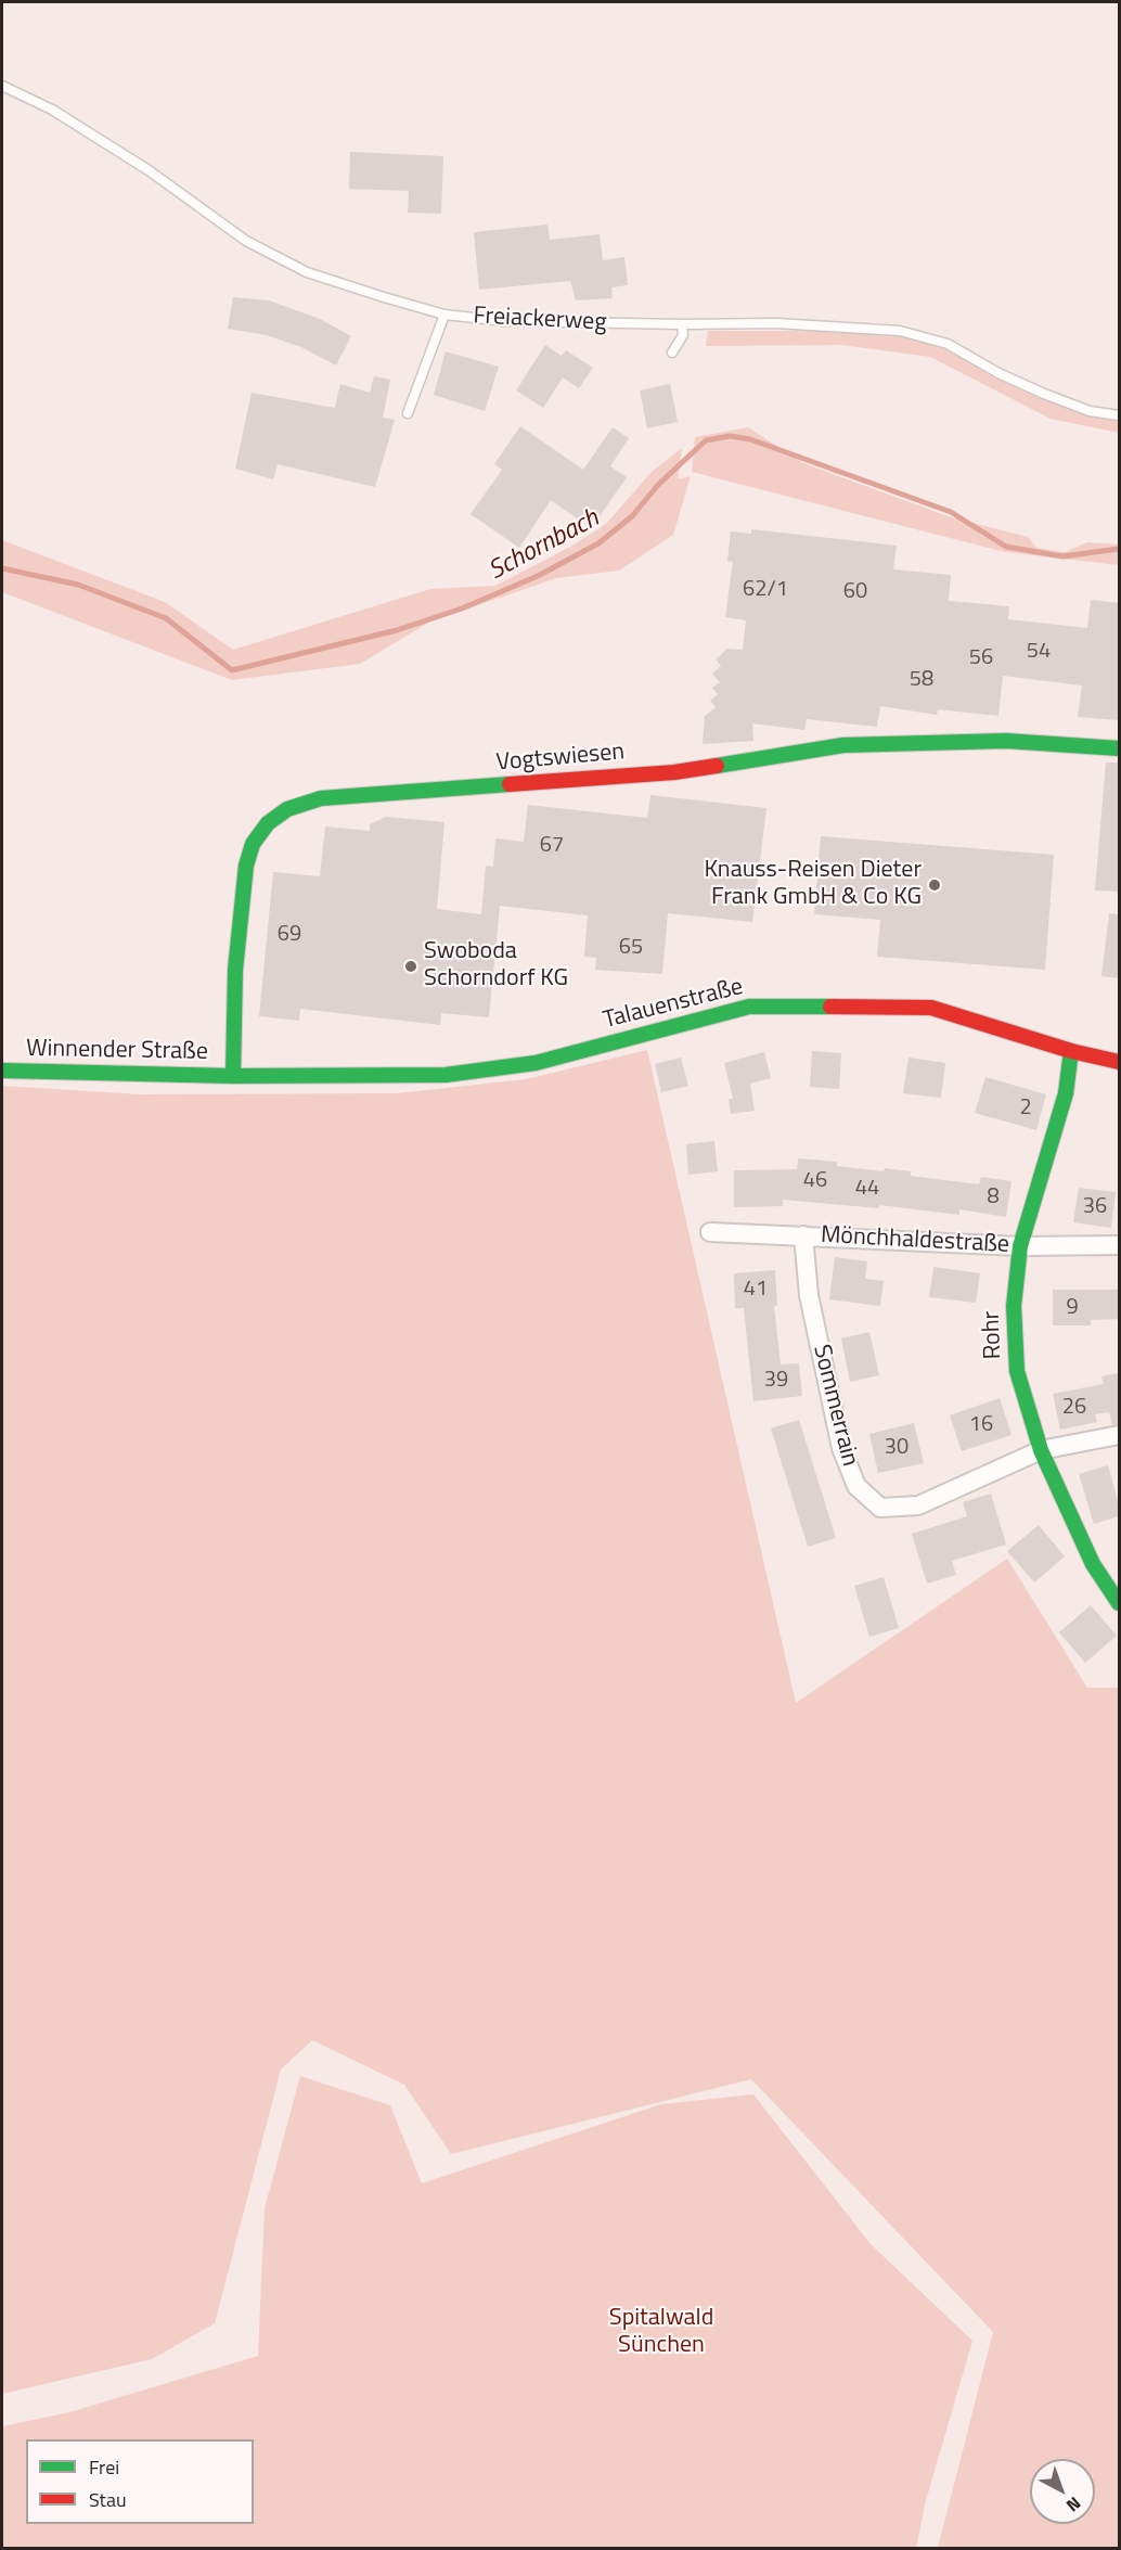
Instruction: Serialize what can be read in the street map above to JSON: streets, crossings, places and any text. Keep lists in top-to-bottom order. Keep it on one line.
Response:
{"streets":{"street":["Vogtswiesen","Talauenstraße","Winnender Straße","Mönchhaldestraße","Rohr","Sommerrain"],"lane":["Freiackerweg"]},"crossings":[["Vogtswiesen","Talauenstraße"],["Vogtswiesen","Winnender Straße"],["Talauenstraße","Winnender Straße"],["Talauenstraße","Rohr"],["Mönchhaldestraße","Rohr"],["Mönchhaldestraße","Sommerrain"],["Rohr","Sommerrain"]],"water":["Schornbach"],"parks":["Spitalwald Sünchen"],"places":["Knauss-Reisen Dieter Frank GmbH & Co KG","Swoboda Schorndorf KG"],"house_numbers":["62/1","60","54","56","58","67","69","65","2","46","44","8","36","41","9","39","26","16","30"],"legend":["Frei","Stau"],"north":"bottom right"}
